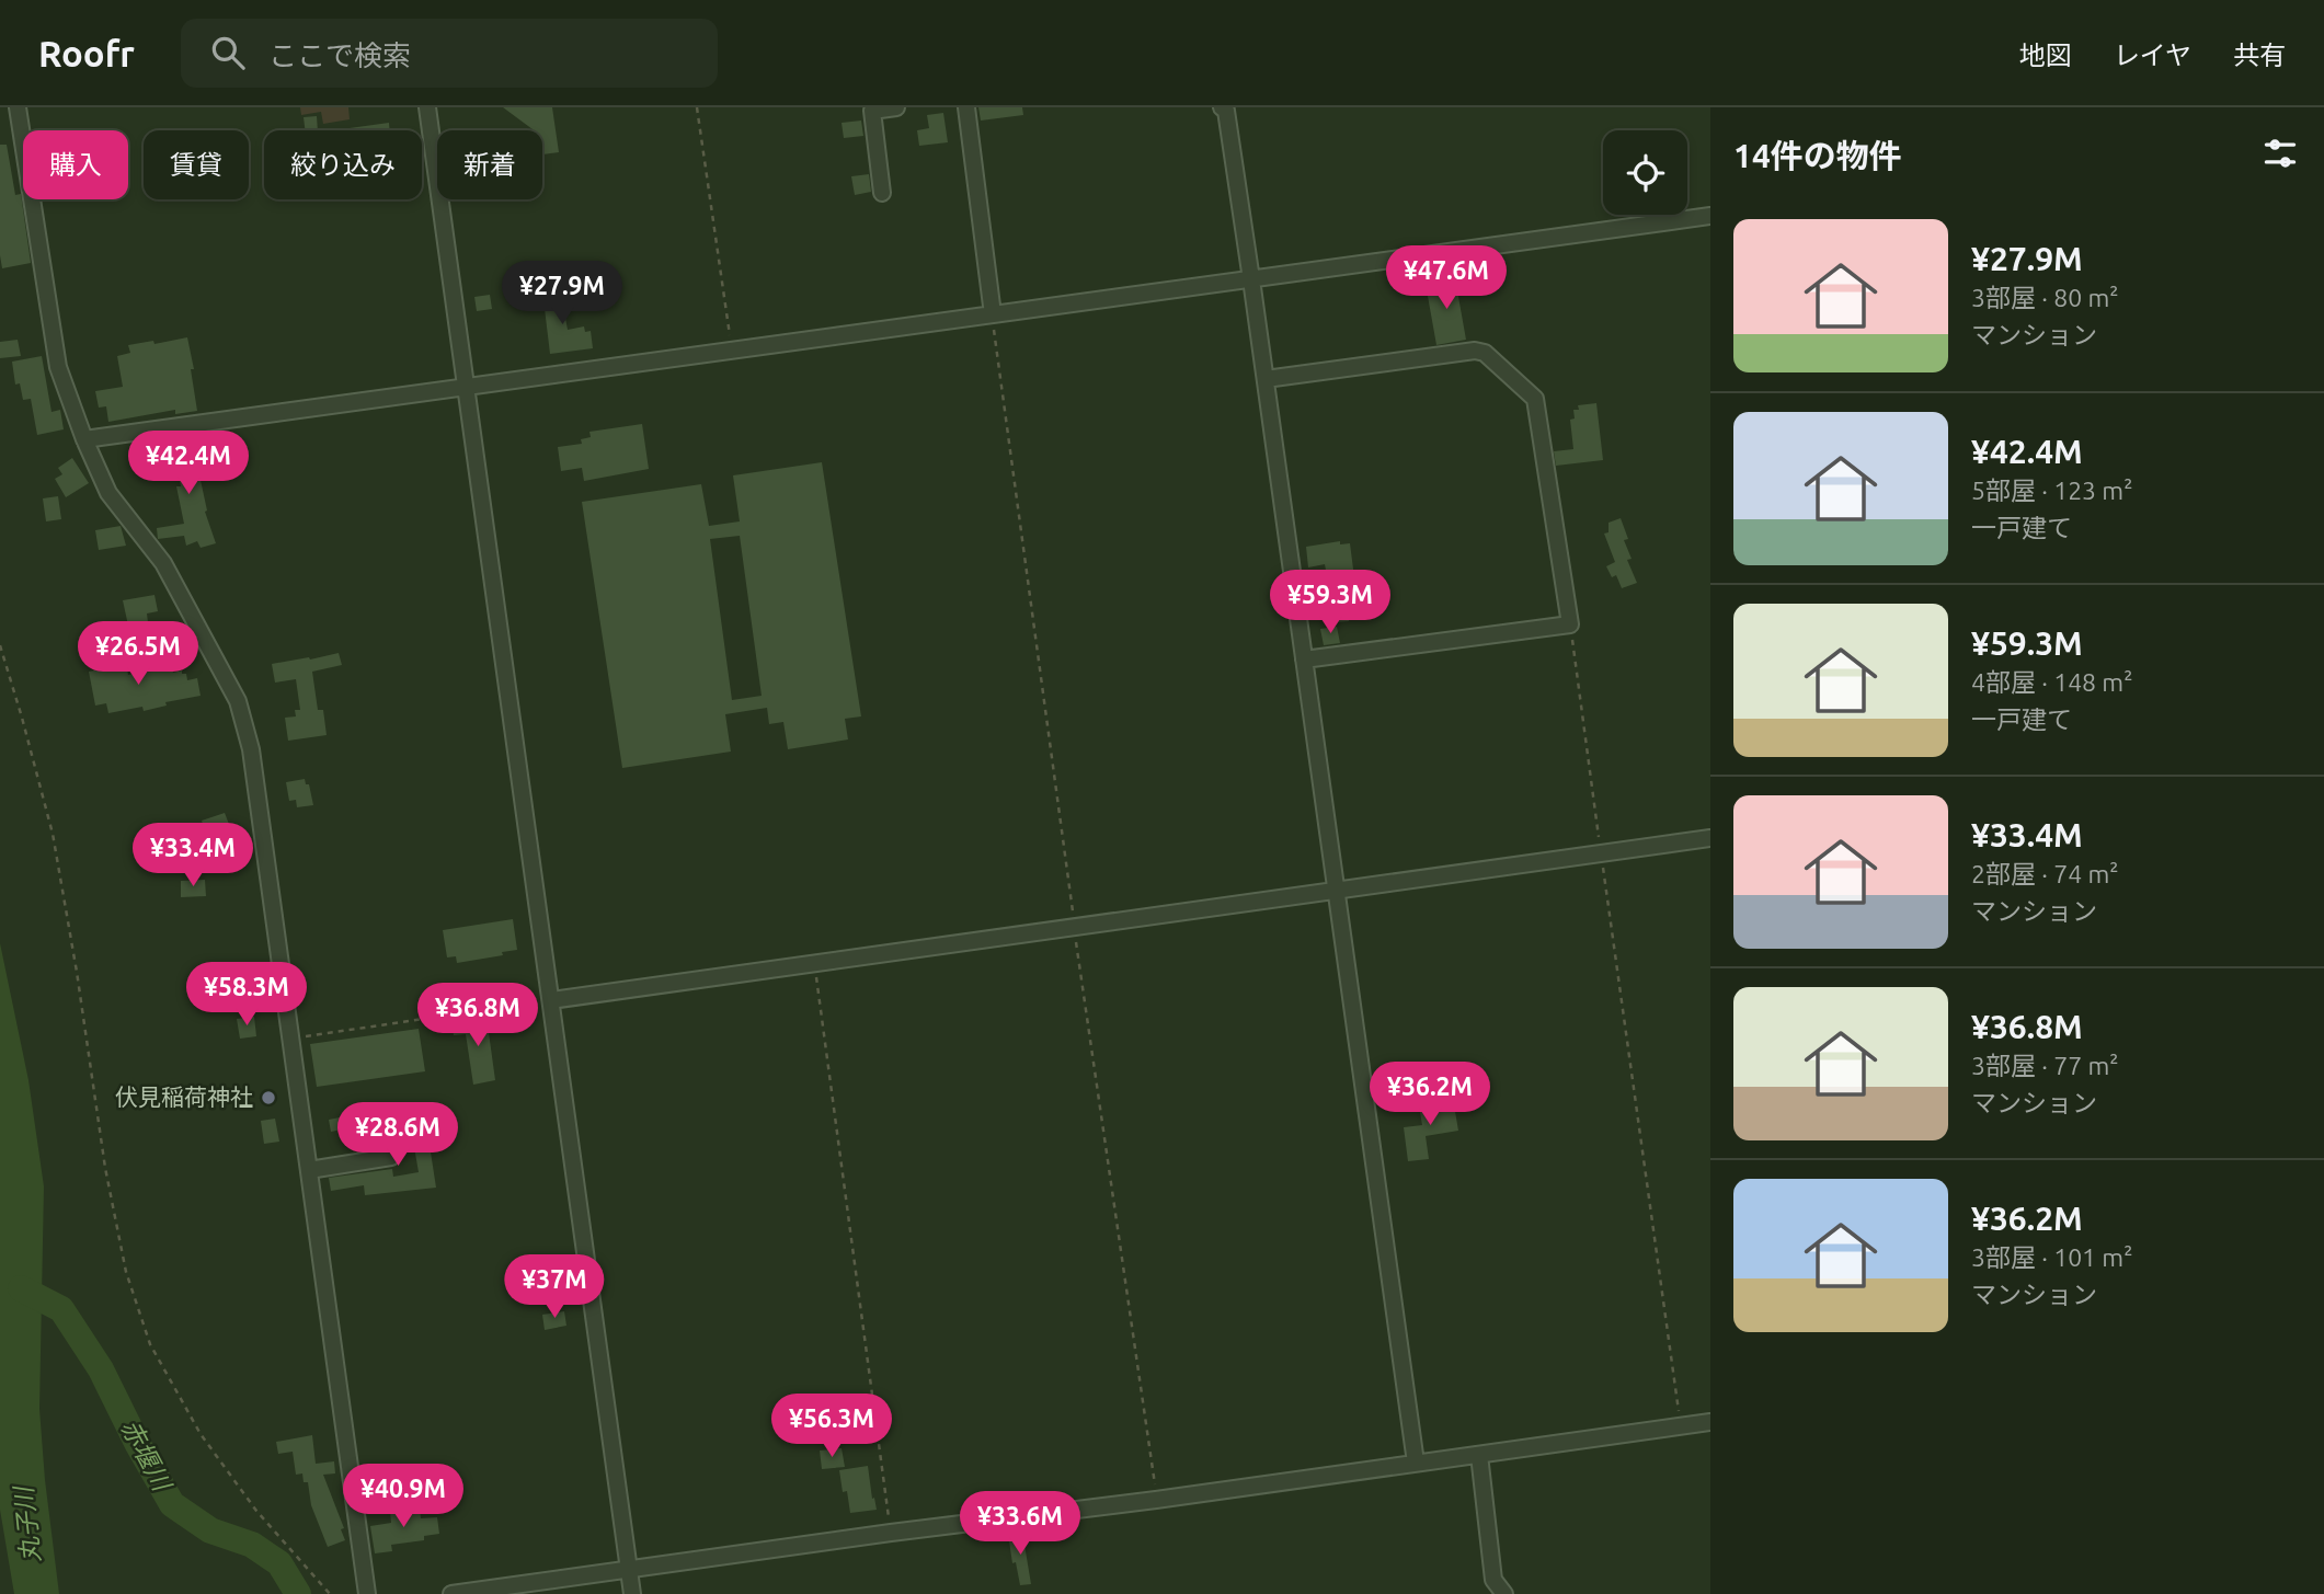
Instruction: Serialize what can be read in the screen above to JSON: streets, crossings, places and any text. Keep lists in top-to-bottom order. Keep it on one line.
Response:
{"water":["赤堰川","丸子川"],"places":["伏見稲荷神社"],"page":{"header":"Roofr","search":"ここで検索","nav":["地図","レイヤ","共有"],"heading":"14件の物件","chip":["購入","賃貸","絞り込み","新着"],"list":[{"name":"¥27.9M","note":"3部屋 · 80 m² · マンション"},{"name":"¥42.4M","note":"5部屋 · 123 m² · 一戸建て"},{"name":"¥59.3M","note":"4部屋 · 148 m² · 一戸建て"},{"name":"¥33.4M","note":"2部屋 · 74 m² · マンション"},{"name":"¥36.8M","note":"3部屋 · 77 m² · マンション"},{"name":"¥36.2M","note":"3部屋 · 101 m² · マンション"}],"price":["¥47.6M","¥27.9M","¥42.4M","¥59.3M","¥26.5M","¥33.4M","¥58.3M","¥36.8M","¥36.2M","¥28.6M","¥37M","¥56.3M","¥40.9M","¥33.6M"]}}
